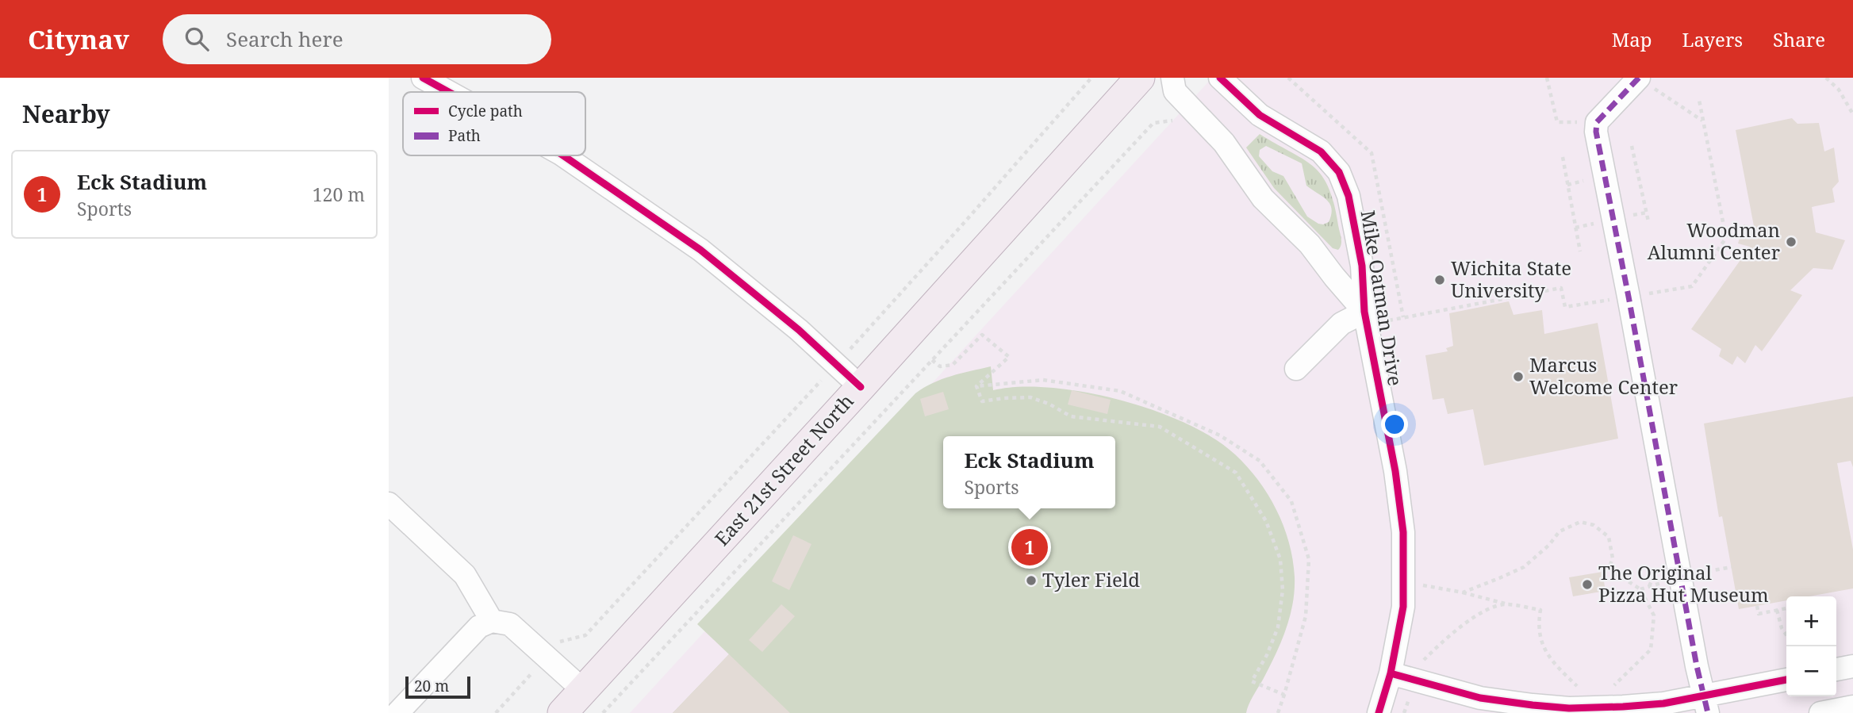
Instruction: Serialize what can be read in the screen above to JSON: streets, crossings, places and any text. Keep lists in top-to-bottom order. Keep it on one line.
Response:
{"streets":{"main road":["East 21st Street North"],"street":["Mike Oatman Drive"]},"places":["Woodman Alumni Center","Wichita State University","Marcus Welcome Center","Tyler Field","The Original Pizza Hut Museum"],"legend":["Cycle path","Path"],"scale_bar":"20 m","page":{"header":"Citynav","search":"Search here","nav":["Map","Layers","Share"],"heading":"Nearby","list":[{"mark":"1","name":"Eck Stadium","note":"Sports","value":"120 m"}],"popup":["Eck Stadium","Sports"],"pins":"1","map_buttons":["+","−"],"scale":"20 m"}}
